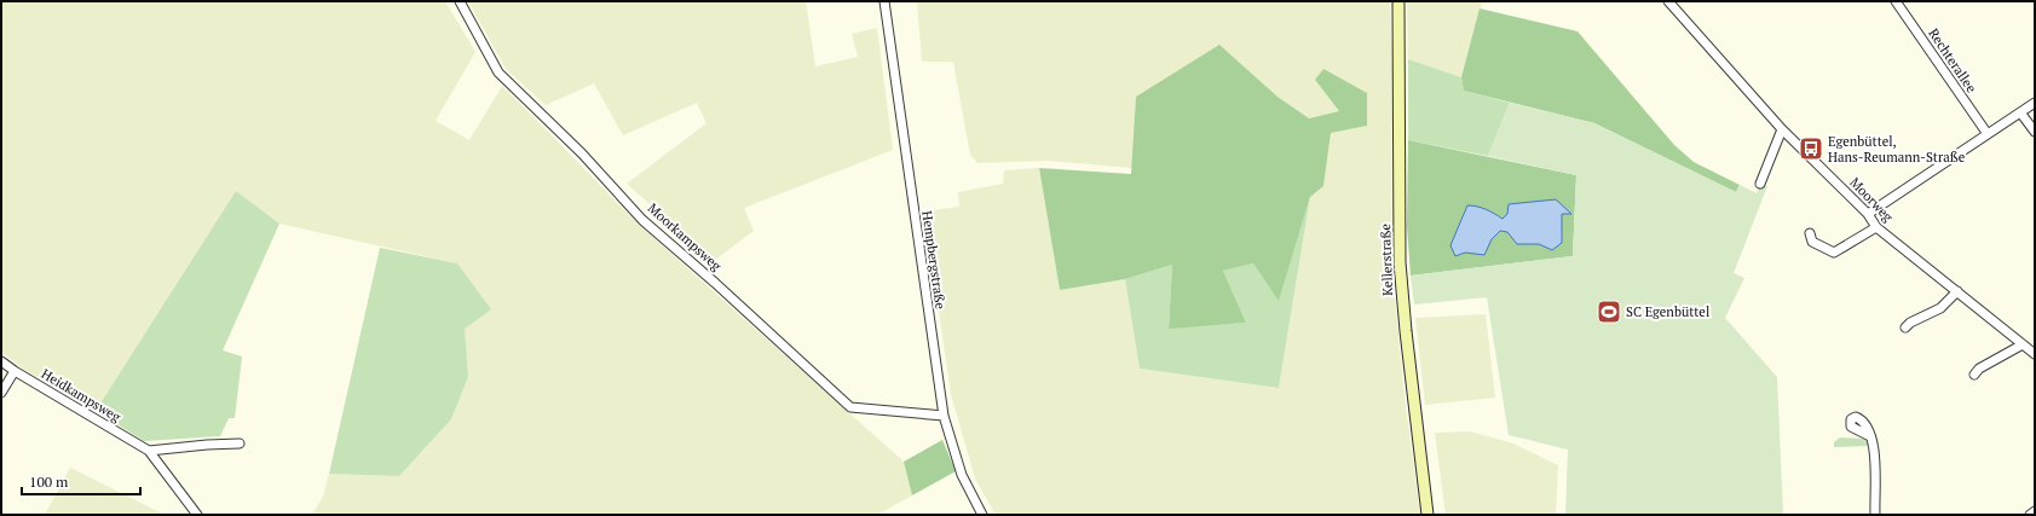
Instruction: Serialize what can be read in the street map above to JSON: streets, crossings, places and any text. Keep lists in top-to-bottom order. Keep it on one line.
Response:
{"streets":{"main road":["Kellerstraße"],"street":["Rechterallee","Moorweg","Moorkampsweg","Hempbergstraße","Heidkampsweg"]},"crossings":[["Moorkampsweg","Hempbergstraße"]],"places":{"bus stop":["Egenbüttel, Hans-Reumann-Straße"],"sports":["SC Egenbüttel"]},"scale_bar":"100 m"}
